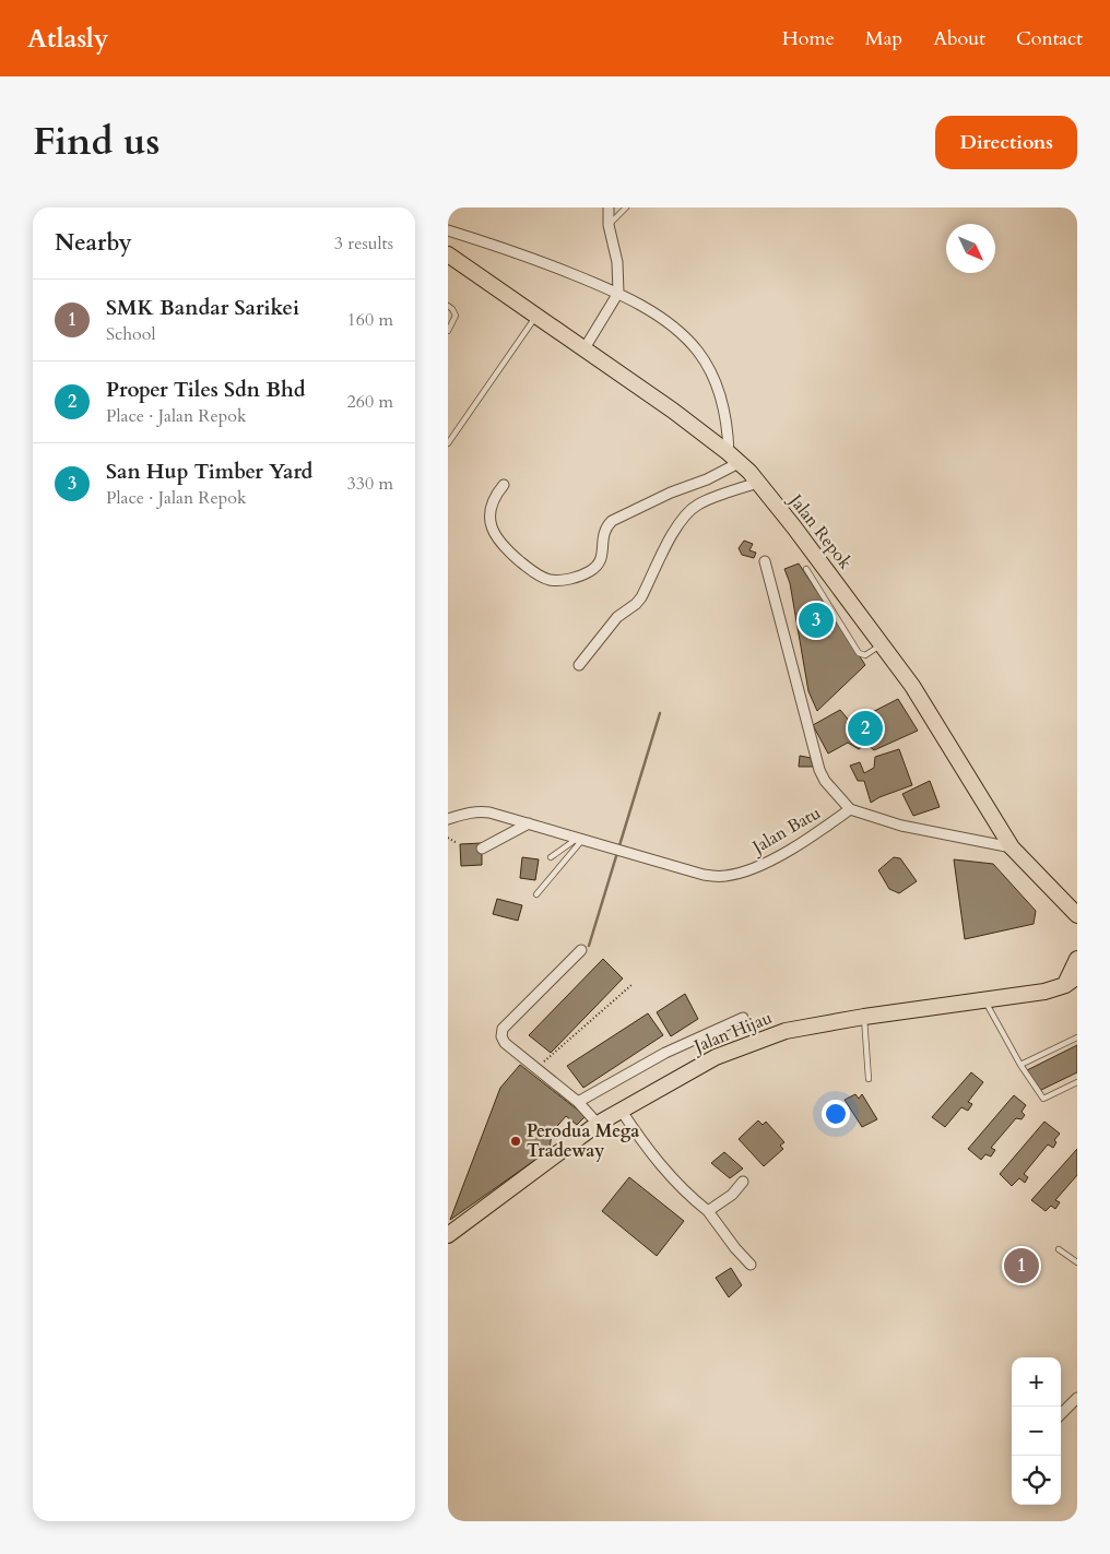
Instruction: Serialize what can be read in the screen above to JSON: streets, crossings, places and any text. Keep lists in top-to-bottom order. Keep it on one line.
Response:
{"streets":{"main road":["Jalan Repok","Jalan Hijau"],"street":["Jalan Batu"]},"places":["Perodua Mega Tradeway"],"north":"bottom right","page":{"header":"Atlasly","nav":["Home","Map","About","Contact"],"title":"Find us","buttons":"Directions","heading":["Nearby","3 results"],"list":[{"mark":"1","name":"SMK Bandar Sarikei","note":"School","value":"160 m"},{"mark":"2","name":"Proper Tiles Sdn Bhd","note":"Place · Jalan Repok","value":"260 m"},{"mark":"3","name":"San Hup Timber Yard","note":"Place · Jalan Repok","value":"330 m"}],"pins":["3","2","1"],"map_buttons":["+","−"]}}
